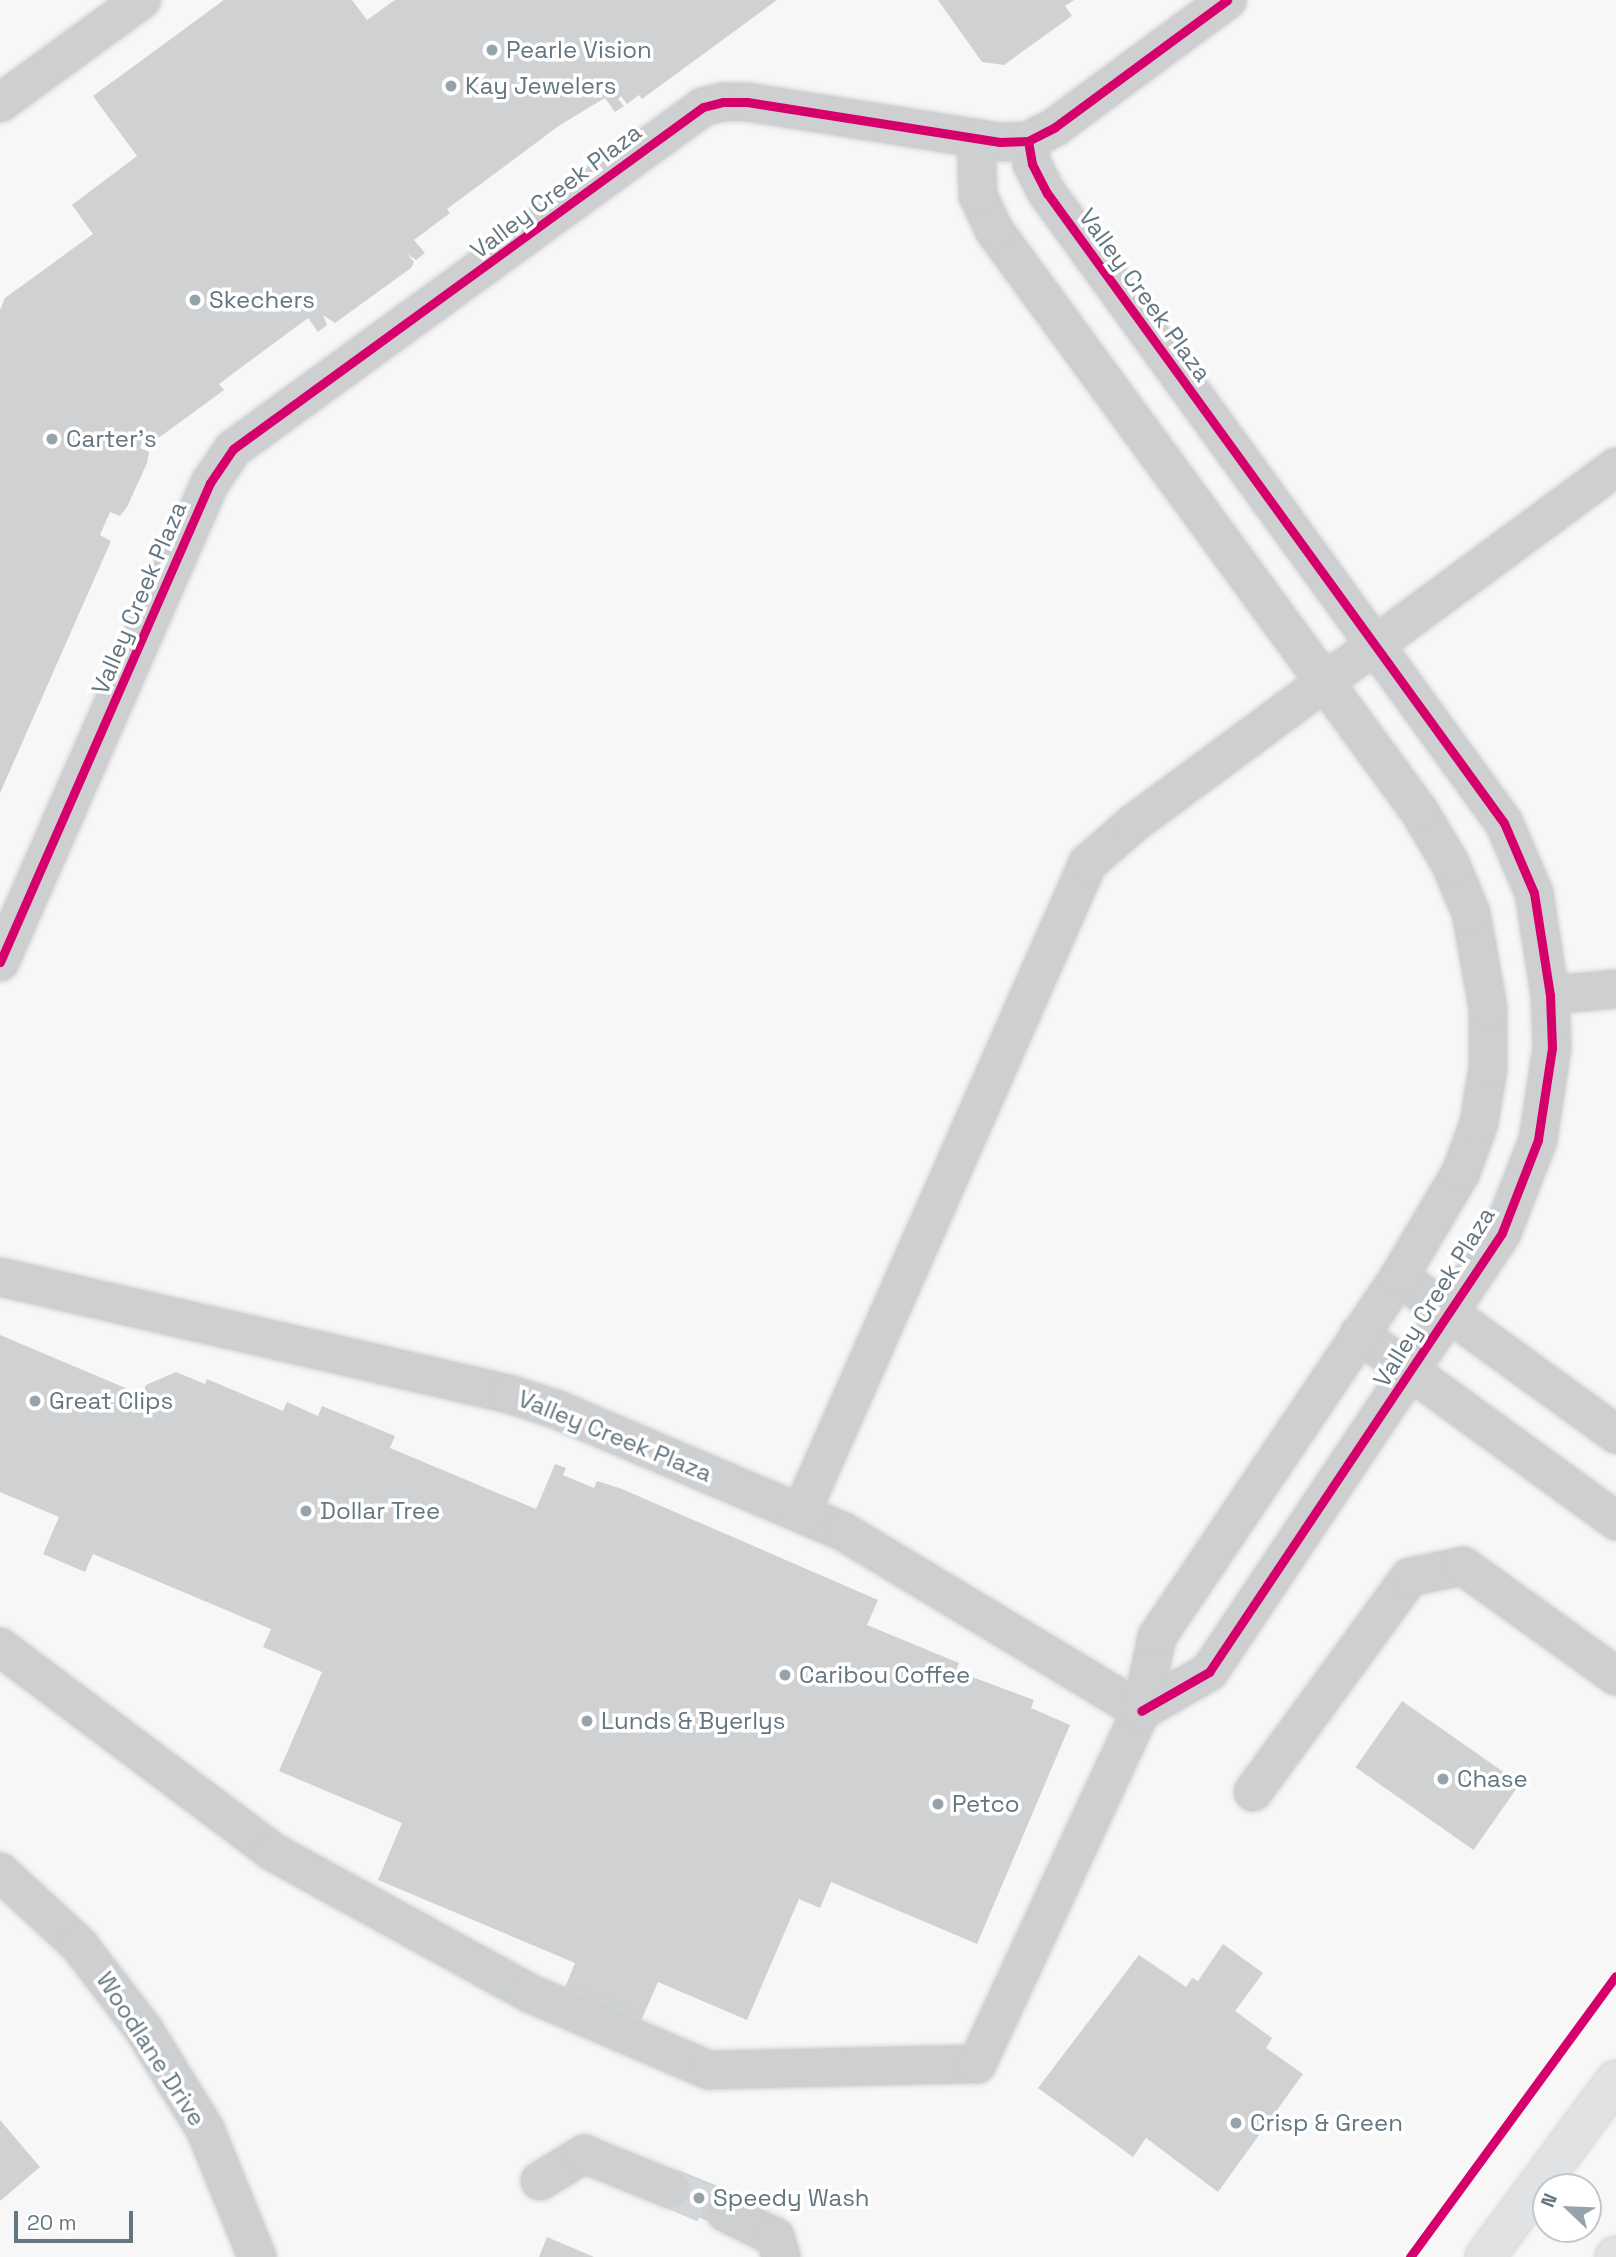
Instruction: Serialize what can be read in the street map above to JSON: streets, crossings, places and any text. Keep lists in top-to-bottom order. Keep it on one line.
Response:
{"streets":{"street":["Valley Creek Plaza","Woodlane Drive"]},"places":["Pearle Vision","Kay Jewelers","Skechers","Carter's","Great Clips","Dollar Tree","Caribou Coffee","Lunds & Byerlys","Chase","Petco","Crisp & Green","Speedy Wash"],"scale_bar":"20 m","north":"top left"}
